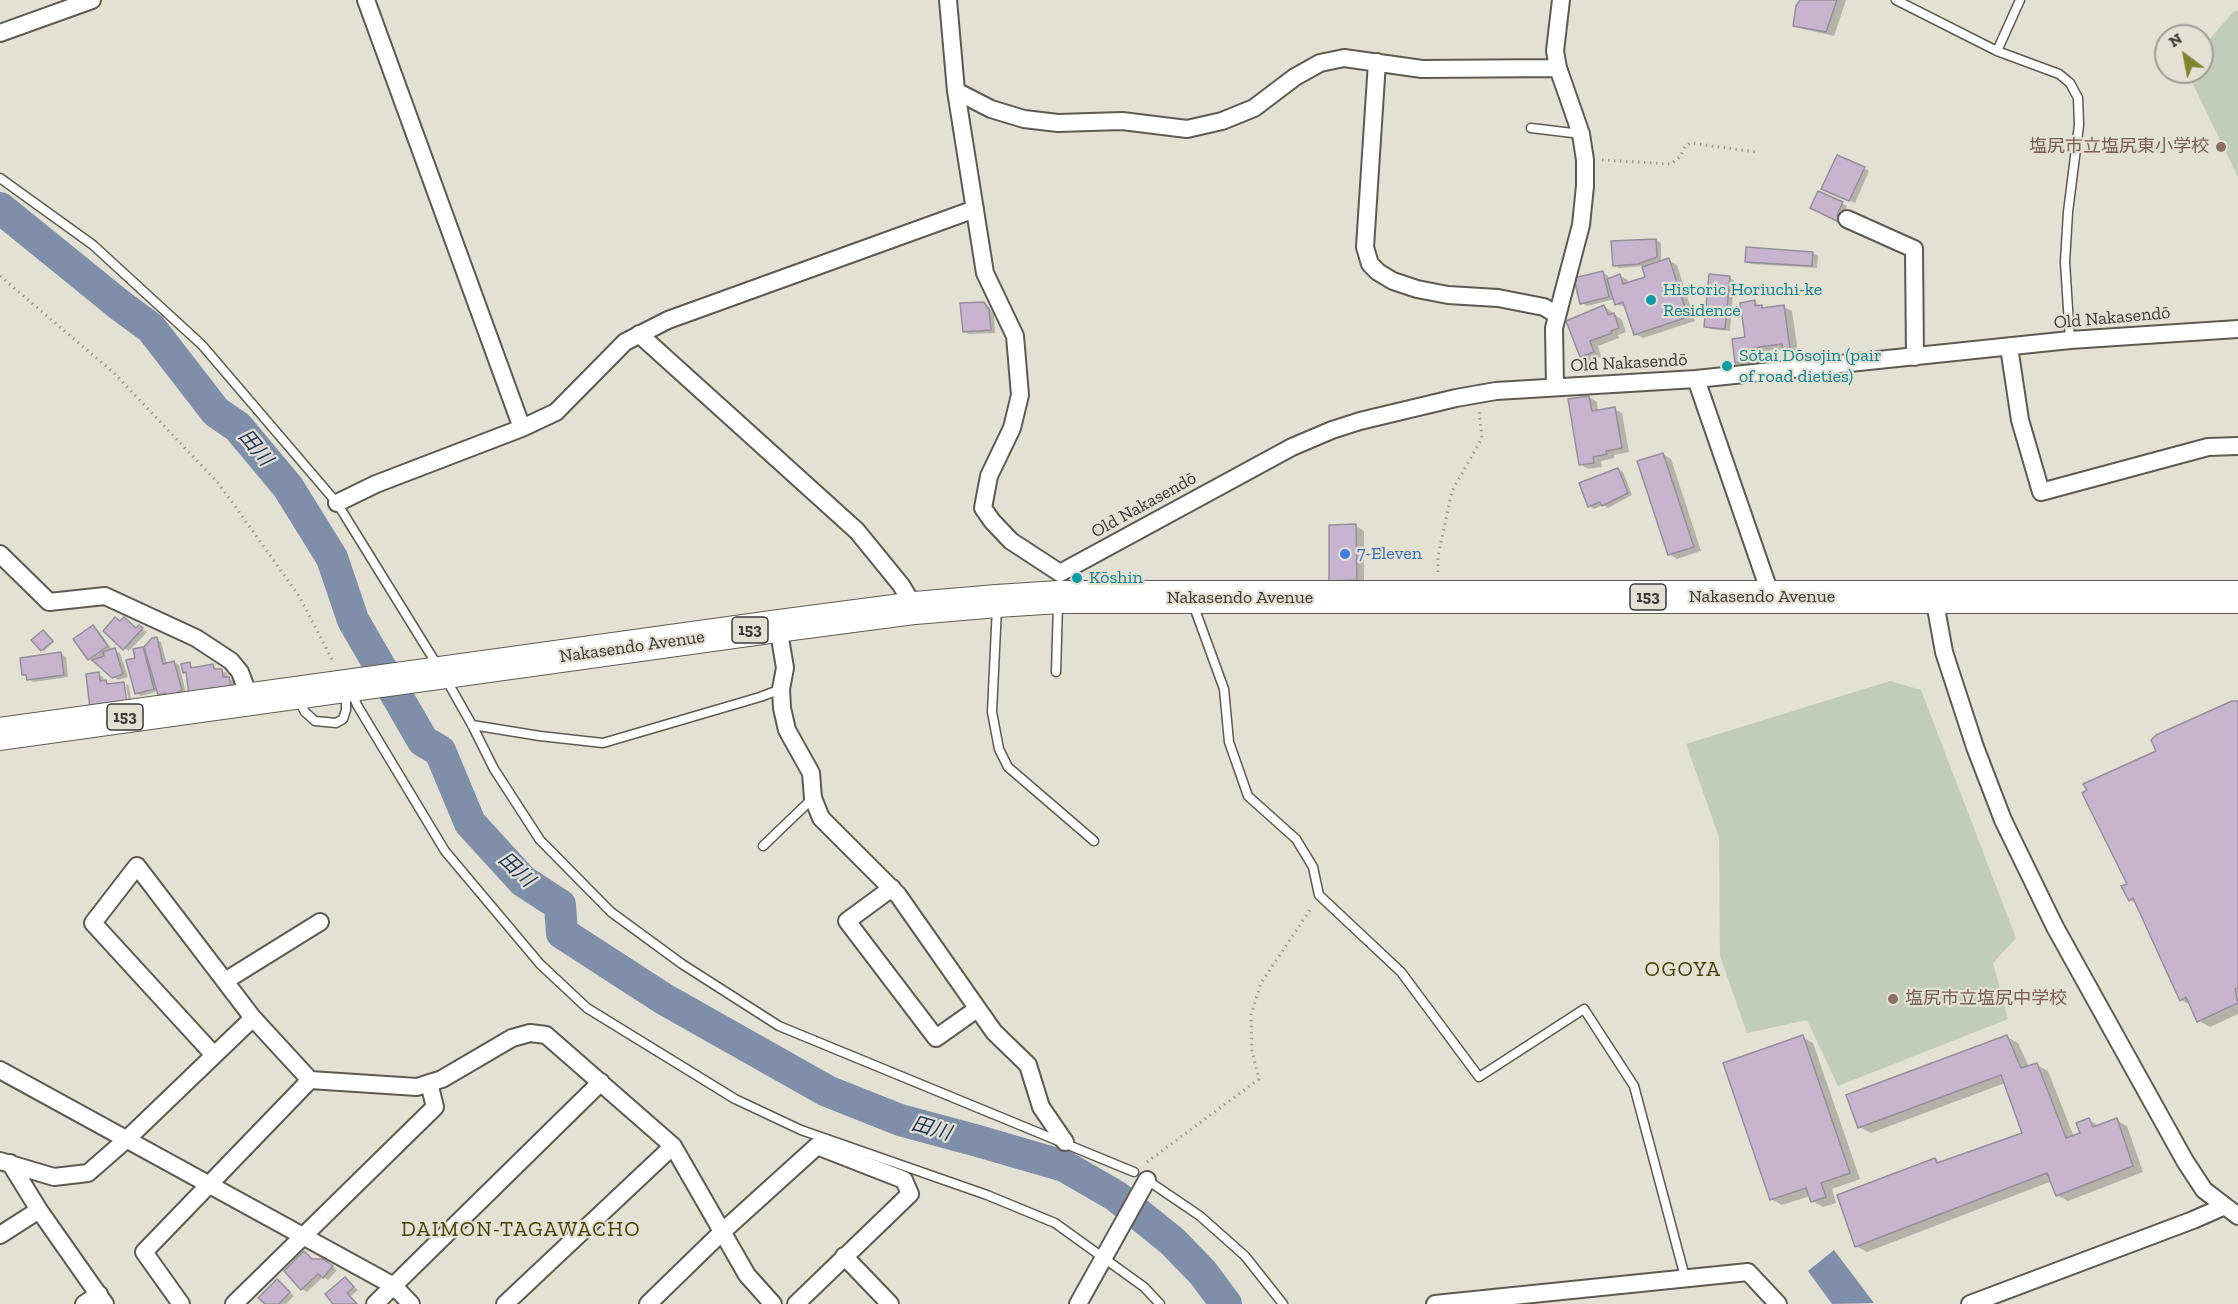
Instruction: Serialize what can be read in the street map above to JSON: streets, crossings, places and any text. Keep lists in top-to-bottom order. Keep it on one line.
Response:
{"streets":{"highway":["153","Nakasendo Avenue"],"street":["Old Nakasendō"]},"crossings":[["Old Nakasendō","Nakasendo Avenue"]],"districts":["OGOYA","DAIMON-TAGAWACHO"],"water":["田川"],"places":["塩尻市立塩尻東小学校","Historic Horiuchi-ke Residence","Sōtai Dōsojin (pair of road dieties)","7-Eleven","Kōshin","塩尻市立塩尻中学校"],"north":"top left"}
